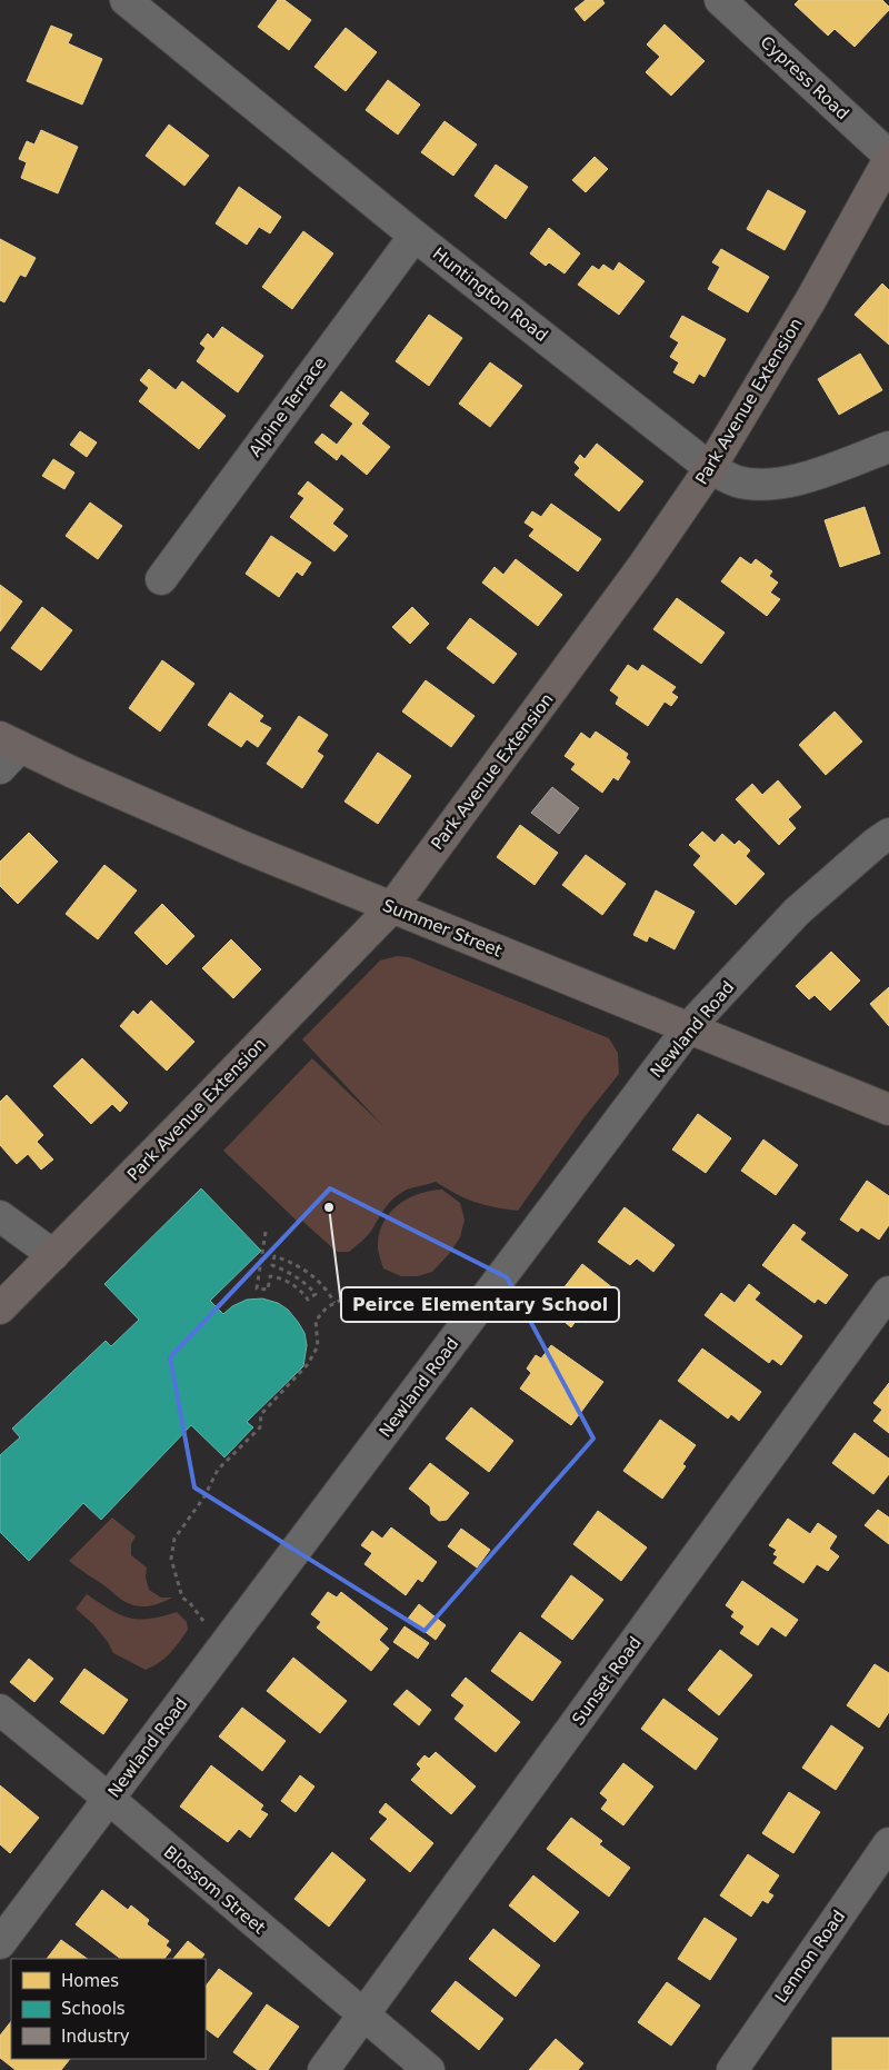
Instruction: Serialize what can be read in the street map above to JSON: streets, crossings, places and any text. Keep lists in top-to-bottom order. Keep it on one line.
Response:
{"streets":{"main road":["Park Avenue Extension","Summer Street"],"street":["Cypress Road","Huntington Road","Alpine Terrace","Newland Road","Sunset Road","Blossom Street","Lennon Road"]},"crossings":[["Cypress Road","Park Avenue Extension"],["Huntington Road","Park Avenue Extension"],["Huntington Road","Alpine Terrace"],["Park Avenue Extension","Summer Street"],["Summer Street","Newland Road"],["Newland Road","Blossom Street"],["Sunset Road","Blossom Street"]],"places":["Peirce Elementary School"],"legend":["Homes","Schools","Industry"]}
